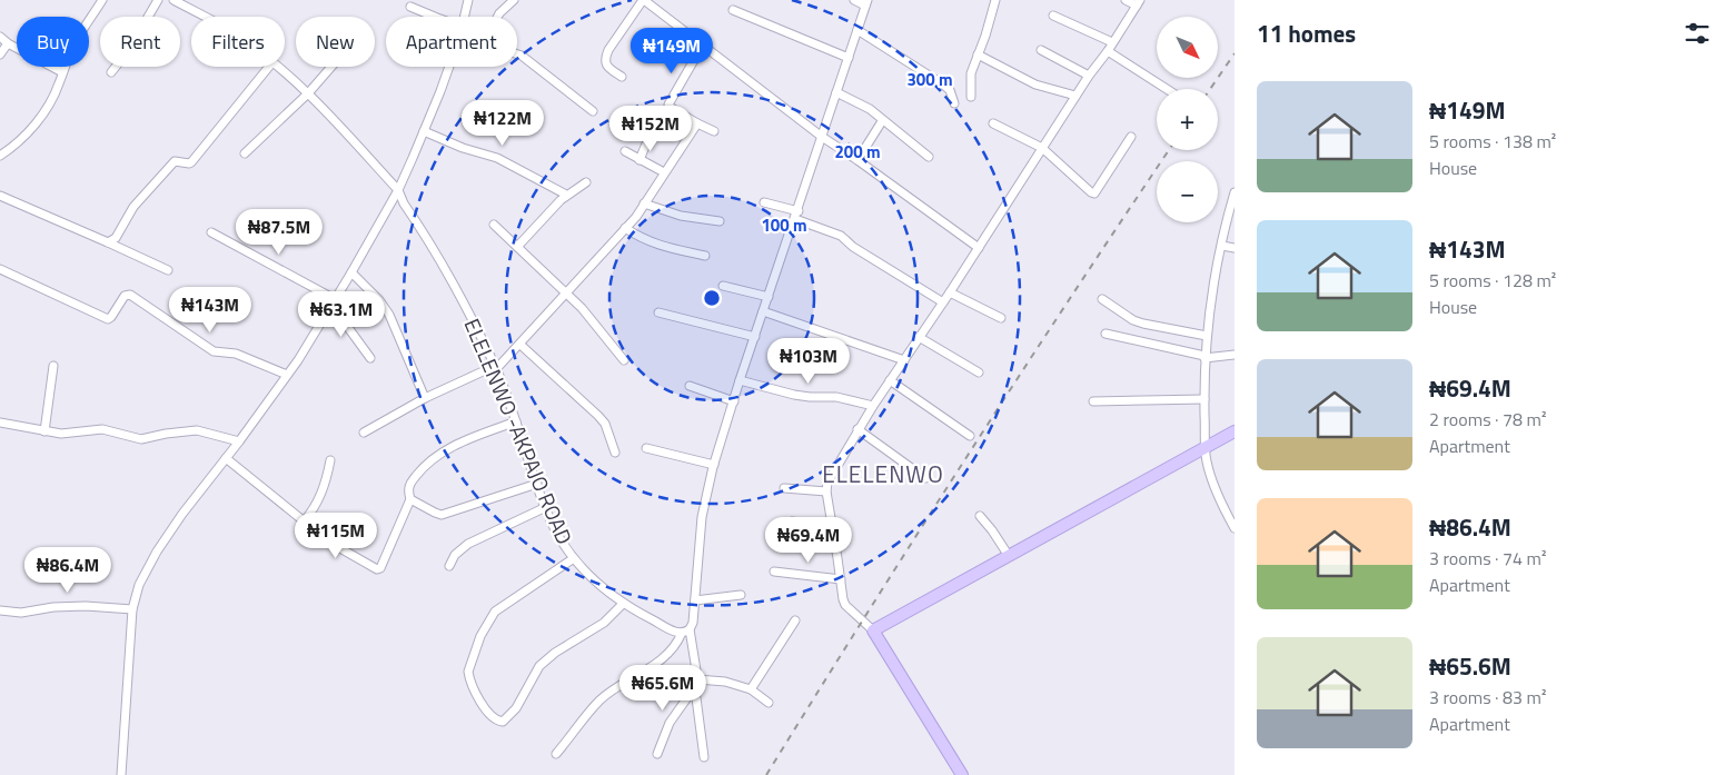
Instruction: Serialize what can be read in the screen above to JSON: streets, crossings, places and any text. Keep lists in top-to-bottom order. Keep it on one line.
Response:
{"streets":{"street":["ELELENWO -AKPAJO ROAD"]},"districts":["ELELENWO"],"north":"bottom right","page":{"heading":"11 homes","map_buttons":["+","−"],"chip":["Buy","Rent","Filters","New","Apartment"],"price":["₦149M","₦122M","₦152M","₦87.5M","₦143M","₦63.1M","₦103M","₦115M","₦69.4M","₦86.4M","₦65.6M"],"list":[{"name":"₦149M","note":"5 rooms · 138 m² · House"},{"name":"₦143M","note":"5 rooms · 128 m² · House"},{"name":"₦69.4M","note":"2 rooms · 78 m² · Apartment"},{"name":"₦86.4M","note":"3 rooms · 74 m² · Apartment"},{"name":"₦65.6M","note":"3 rooms · 83 m² · Apartment"}]},"rings":["300 m","200 m","100 m"]}
